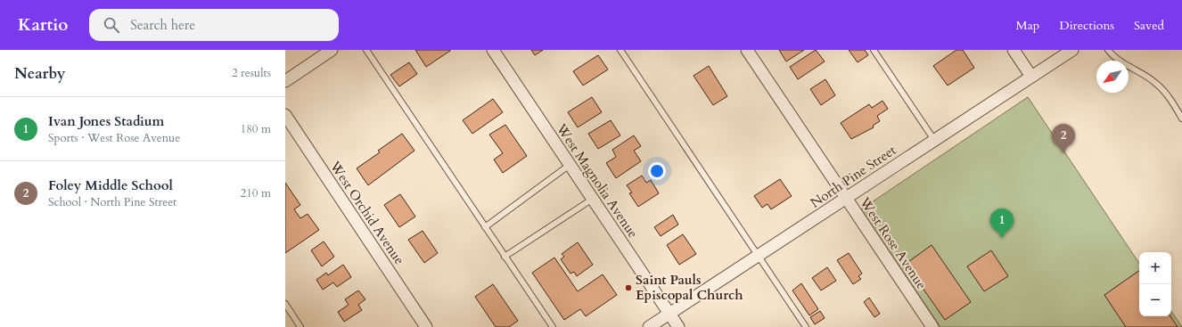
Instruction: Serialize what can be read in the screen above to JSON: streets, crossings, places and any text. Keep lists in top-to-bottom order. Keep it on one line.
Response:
{"streets":{"street":["North Pine Street","West Magnolia Avenue","West Orchid Avenue","West Rose Avenue"]},"crossings":[["North Pine Street","West Magnolia Avenue"],["North Pine Street","West Rose Avenue"]],"places":["Saint Pauls Episcopal Church"],"north":"bottom left","page":{"header":"Kartio","search":"Search here","nav":["Map","Directions","Saved"],"heading":["Nearby","2 results"],"list":[{"mark":"1","name":"Ivan Jones Stadium","note":"Sports · West Rose Avenue","value":"180 m"},{"mark":"2","name":"Foley Middle School","note":"School · North Pine Street","value":"210 m"}],"pins":["2","1"],"map_buttons":["+","−"]}}
